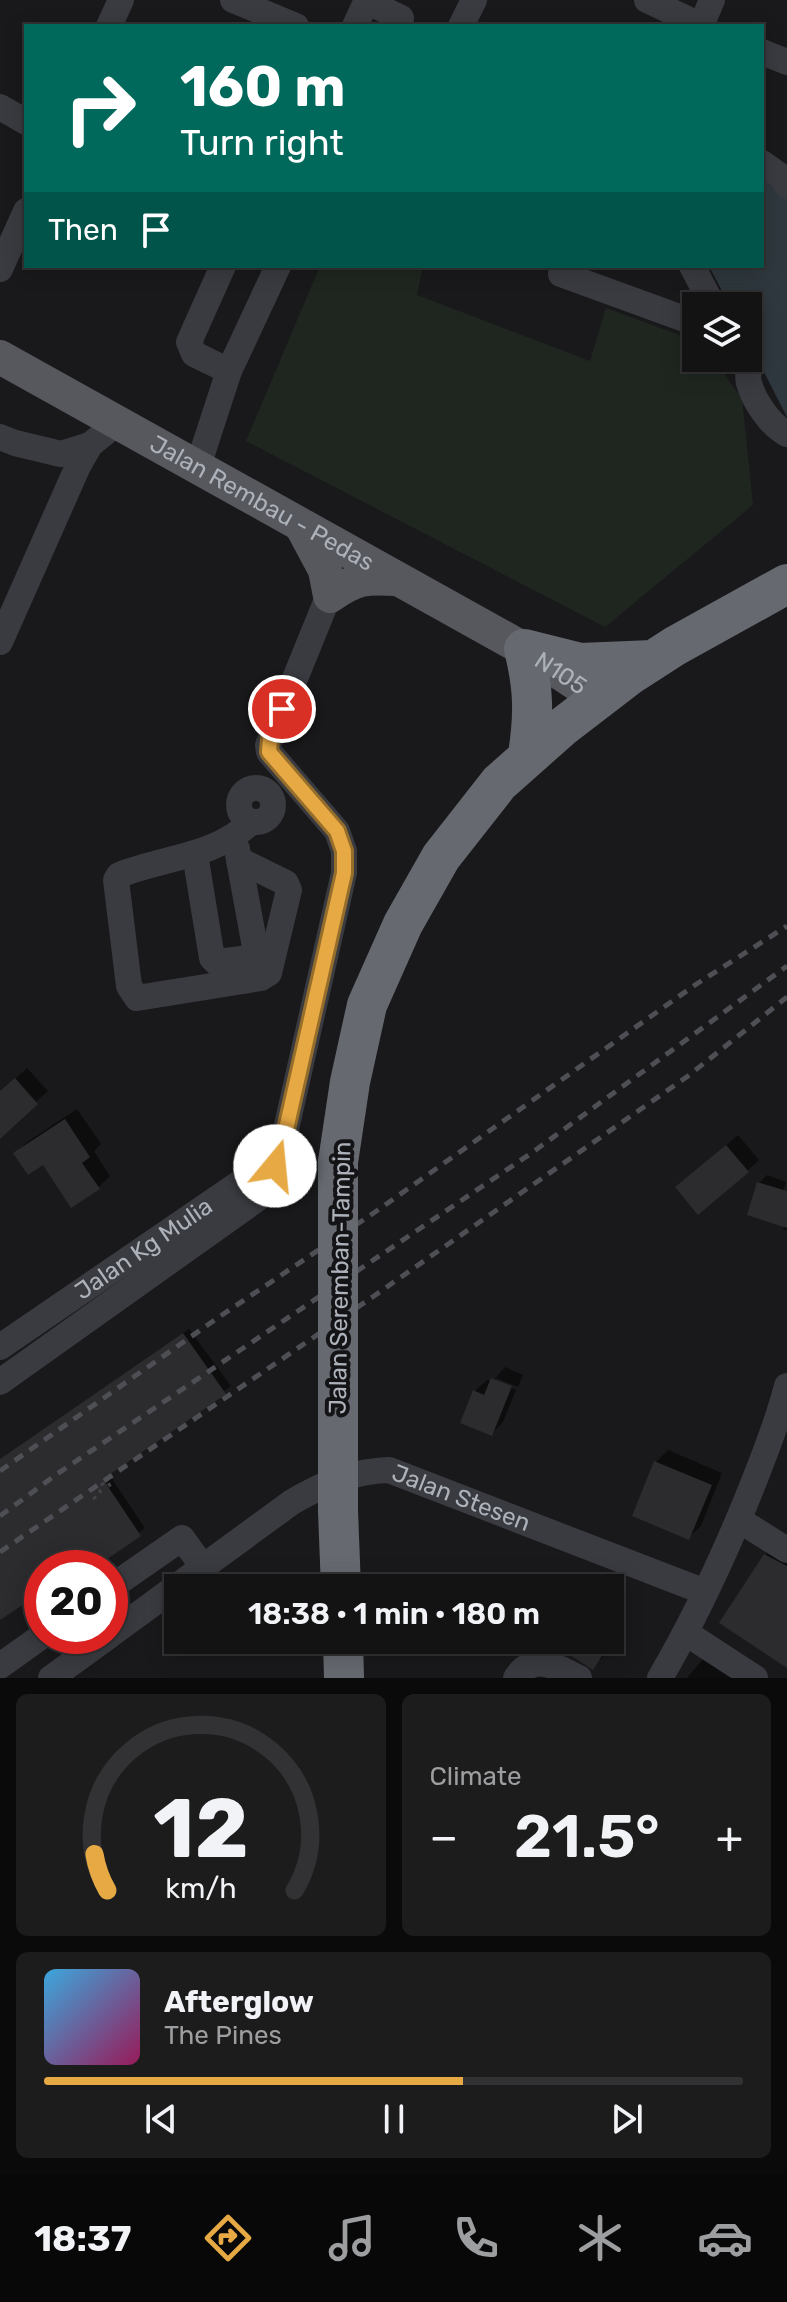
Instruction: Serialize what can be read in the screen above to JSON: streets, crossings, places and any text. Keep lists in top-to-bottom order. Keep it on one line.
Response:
{"streets":{"highway":["Jalan Seremban-Tampin"],"main road":["Jalan Rembau - Pedas","N105"],"street":["Jalan Kg Mulia","Jalan Stesen"]},"crossings":[["Jalan Rembau - Pedas","N105"],["N105","Jalan Seremban-Tampin"]],"page":{"turn":["160 m","Turn right"],"then":"Then","limit":"20","trip":"18:38 · 1 min · 180 m","tile":"Climate","heat":["−","21.5°","+"],"song":["Afterglow","The Pines"],"tabs":"18:37","gauge":["12","km/h"]}}
